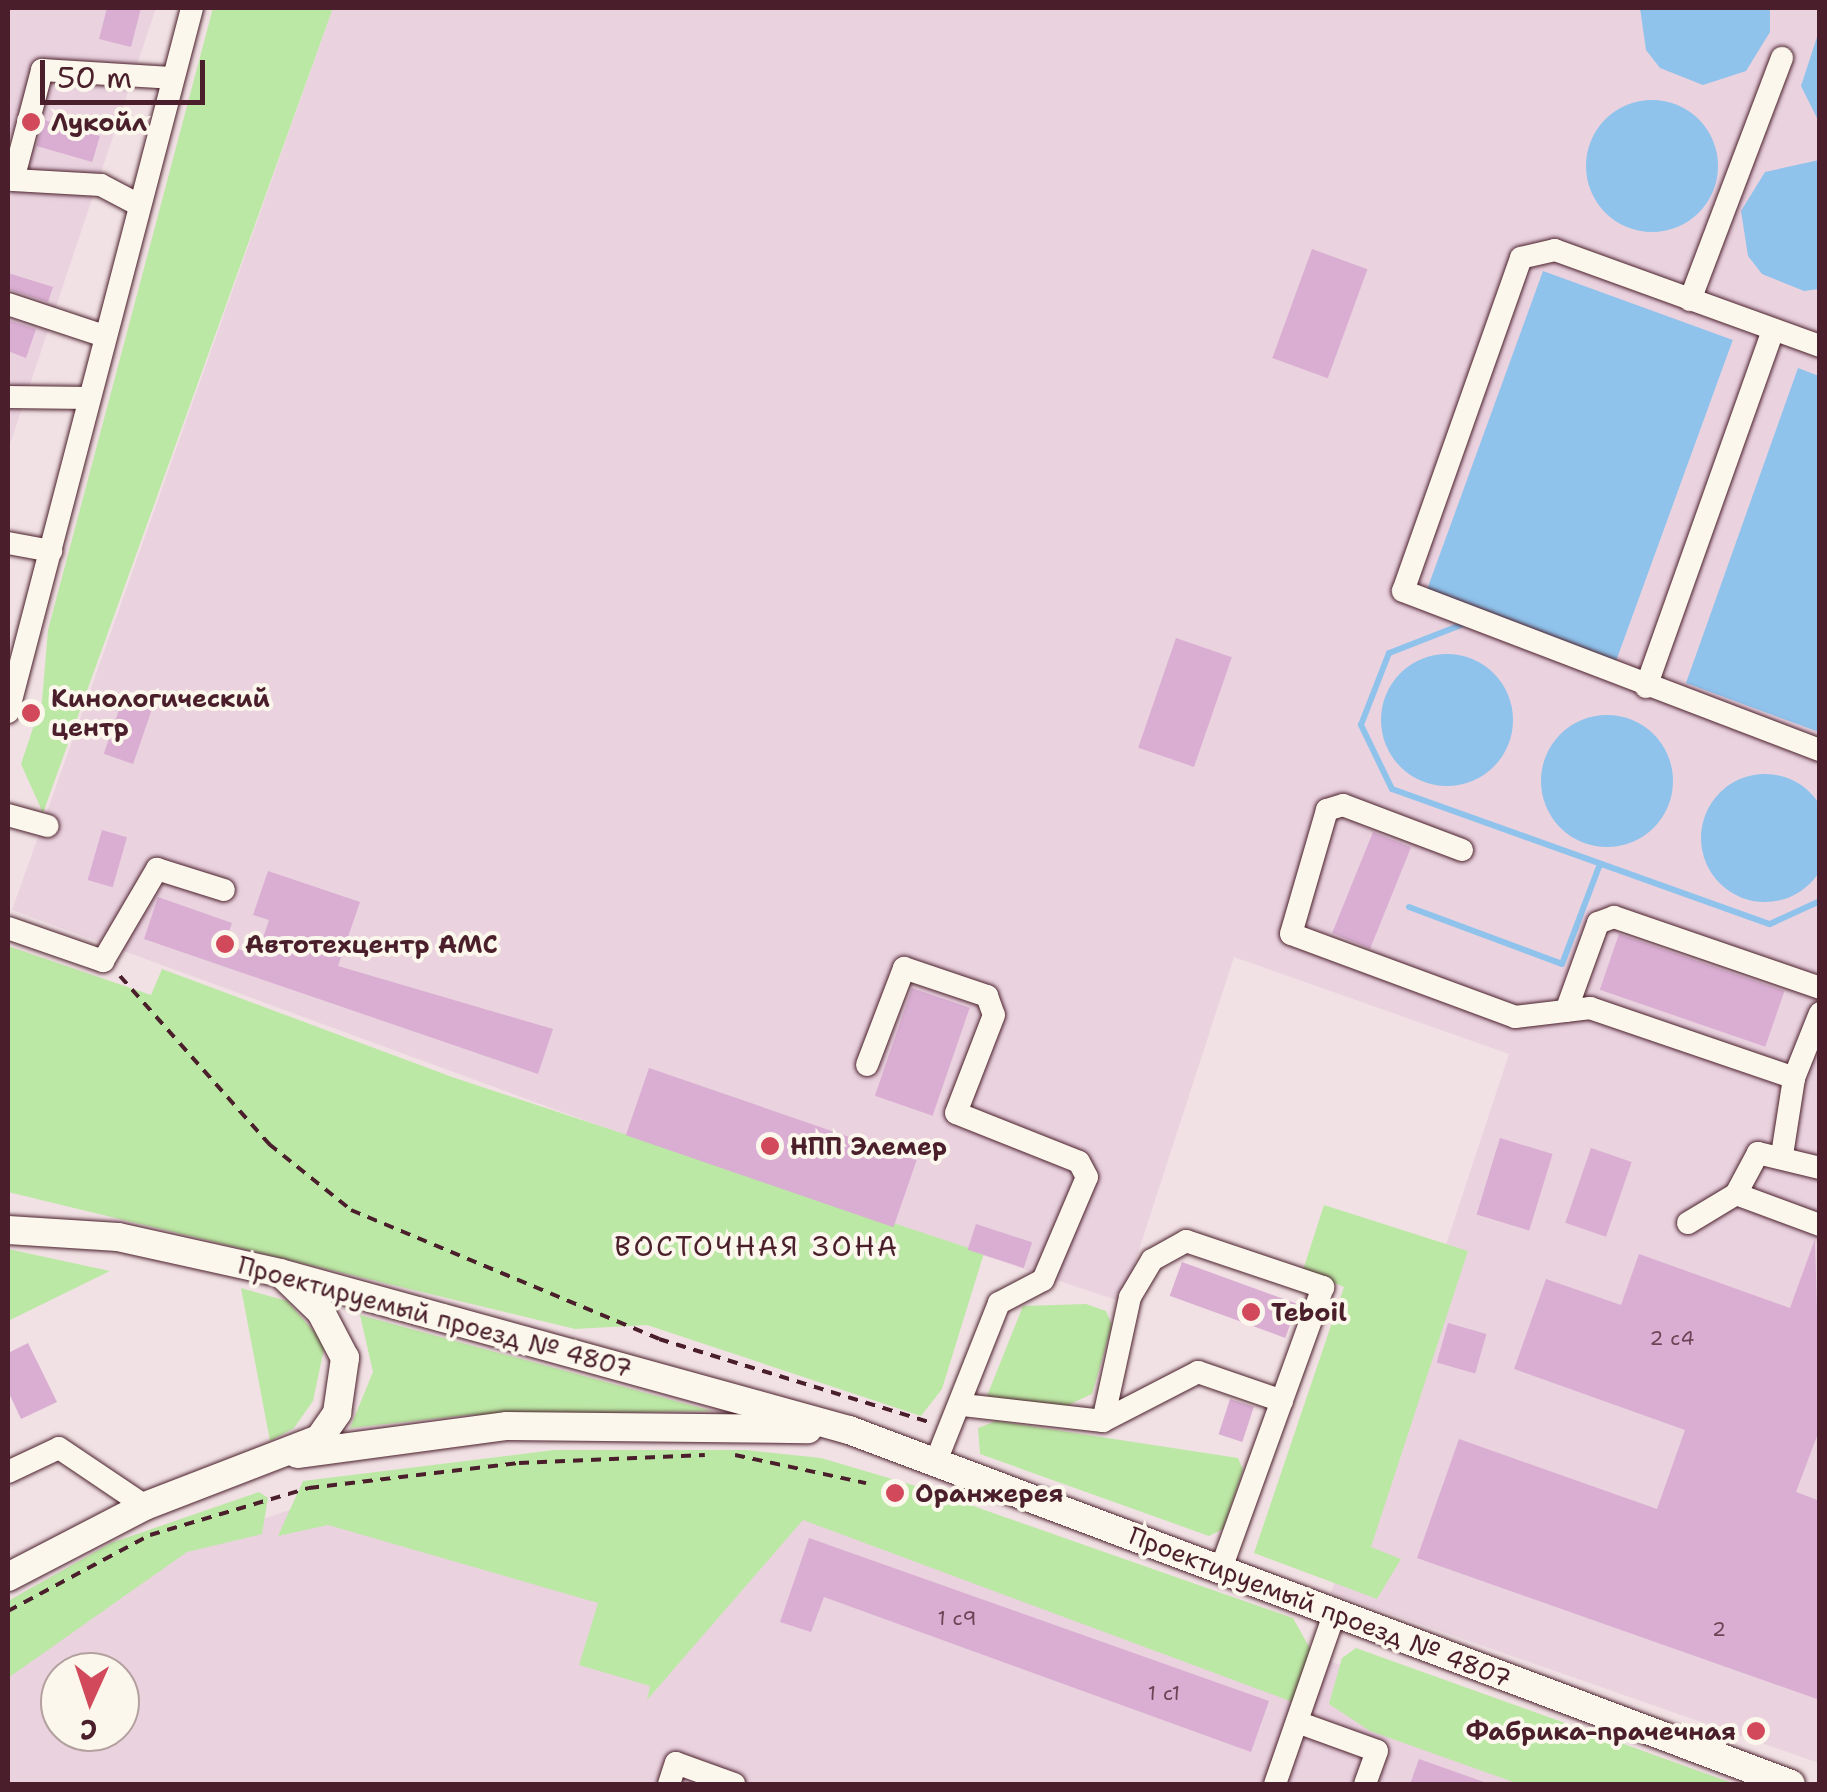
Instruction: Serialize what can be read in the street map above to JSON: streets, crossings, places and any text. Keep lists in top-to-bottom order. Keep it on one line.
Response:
{"streets":{"main road":["Проектируемый проезд № 4807"]},"districts":["ВОСТОЧНАЯ ЗОНА"],"places":["Лукойл","Кинологический центр","Автотехцентр АМС","НПП Элемер","Teboil","Оранжерея","Фабрика-прачечная"],"house_numbers":["2 с4","1 с9","2","1 с1"],"scale_bar":"50 m","north":"bottom"}
